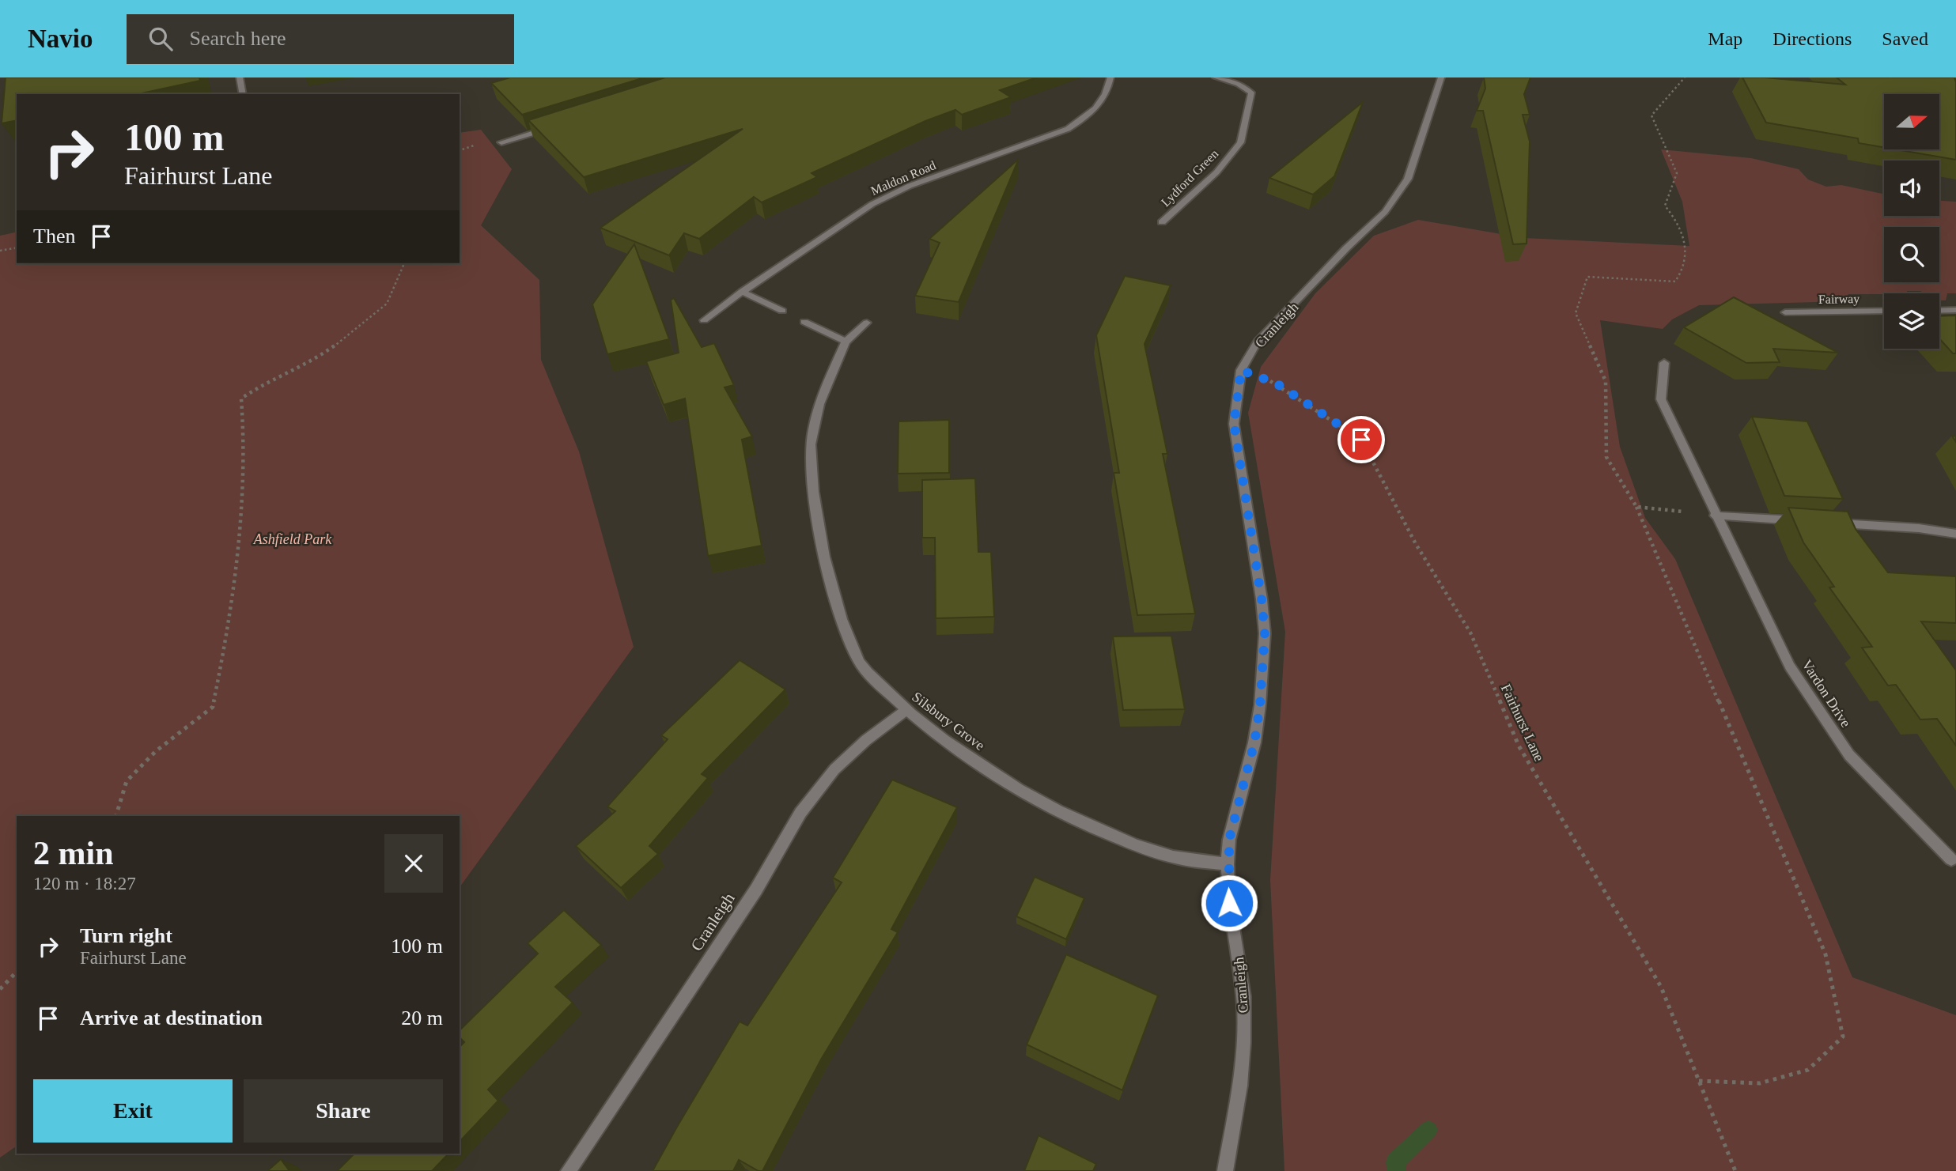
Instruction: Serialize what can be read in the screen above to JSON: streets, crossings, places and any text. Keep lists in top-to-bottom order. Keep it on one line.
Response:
{"streets":{"street":["Maldon Road","Lydford Green","Fairway","Cranleigh","Vardon Drive","Silsbury Grove"],"path":["Fairhurst Lane"]},"crossings":[["Cranleigh","Silsbury Grove"],["Cranleigh","Fairhurst Lane"]],"parks":["Ashfield Park"],"north":"right","page":{"header":"Navio","search":"Search here","nav":["Map","Directions","Saved"],"turn":["100 m","Fairhurst Lane"],"then":"Then","heading":["2 min","120 m · 18:27"],"list":[{"name":"Turn right","note":"Fairhurst Lane","value":"100 m"},{"name":"Arrive at destination","value":"20 m"}],"buttons":["Exit","Share"]}}
